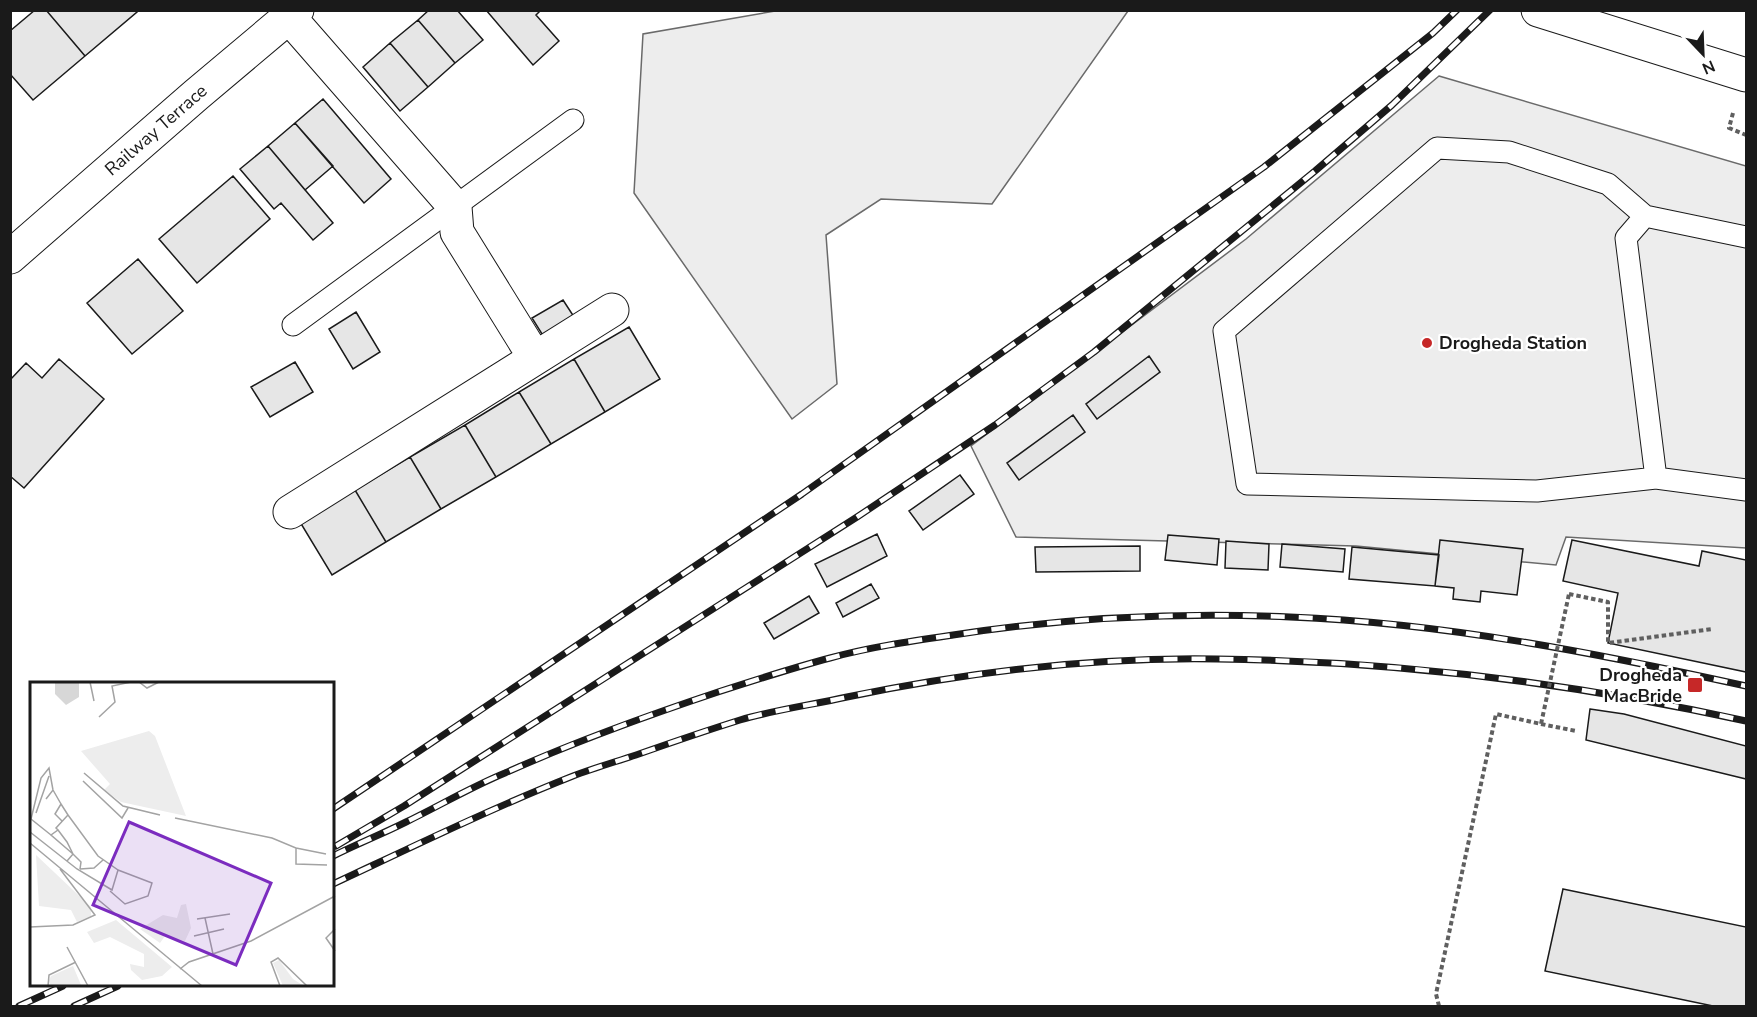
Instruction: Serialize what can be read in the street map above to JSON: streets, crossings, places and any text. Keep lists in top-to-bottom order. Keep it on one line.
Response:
{"streets":{"street":["Railway Terrace"]},"places":{"other":["Drogheda Station"],"transit":["Drogheda MacBride"]},"north":"bottom right"}
